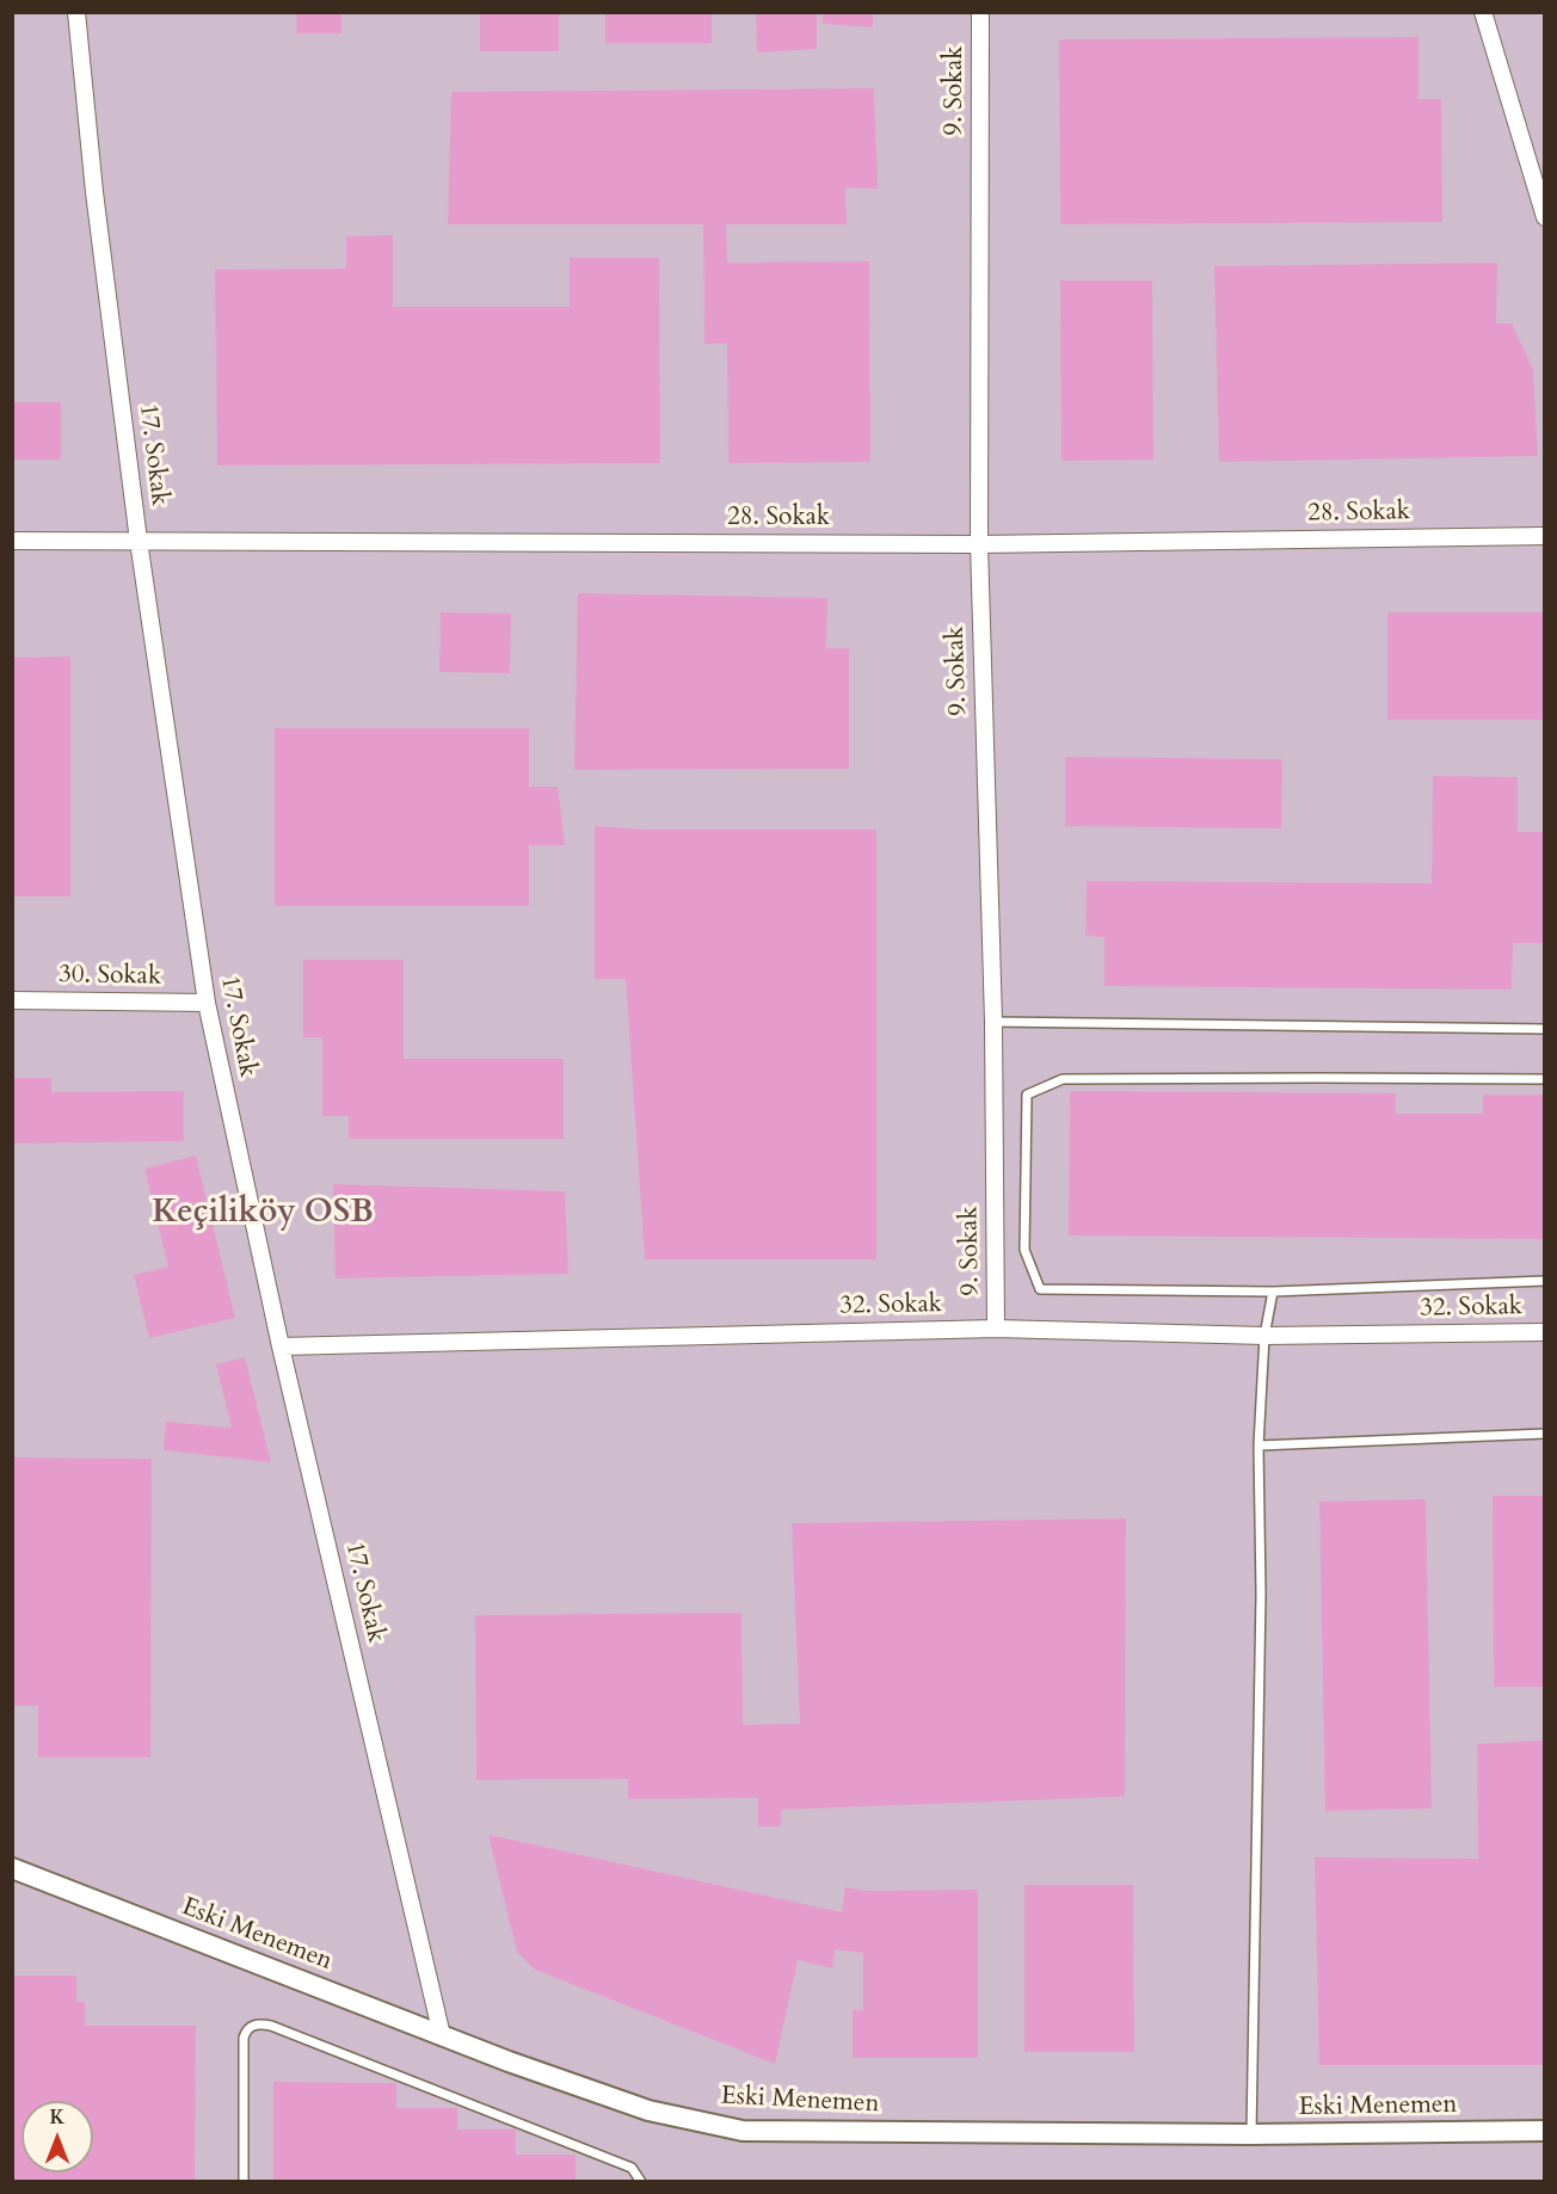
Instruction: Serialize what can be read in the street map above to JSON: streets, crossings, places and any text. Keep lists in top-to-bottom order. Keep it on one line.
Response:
{"streets":{"street":["9. Sokak","17. Sokak","28. Sokak","30. Sokak","32. Sokak","Eski Menemen"]},"crossings":[["9. Sokak","28. Sokak"],["9. Sokak","32. Sokak"],["17. Sokak","28. Sokak"],["17. Sokak","30. Sokak"],["17. Sokak","32. Sokak"],["17. Sokak","Eski Menemen"]],"districts":["Keçiliköy OSB"],"north":"top"}
